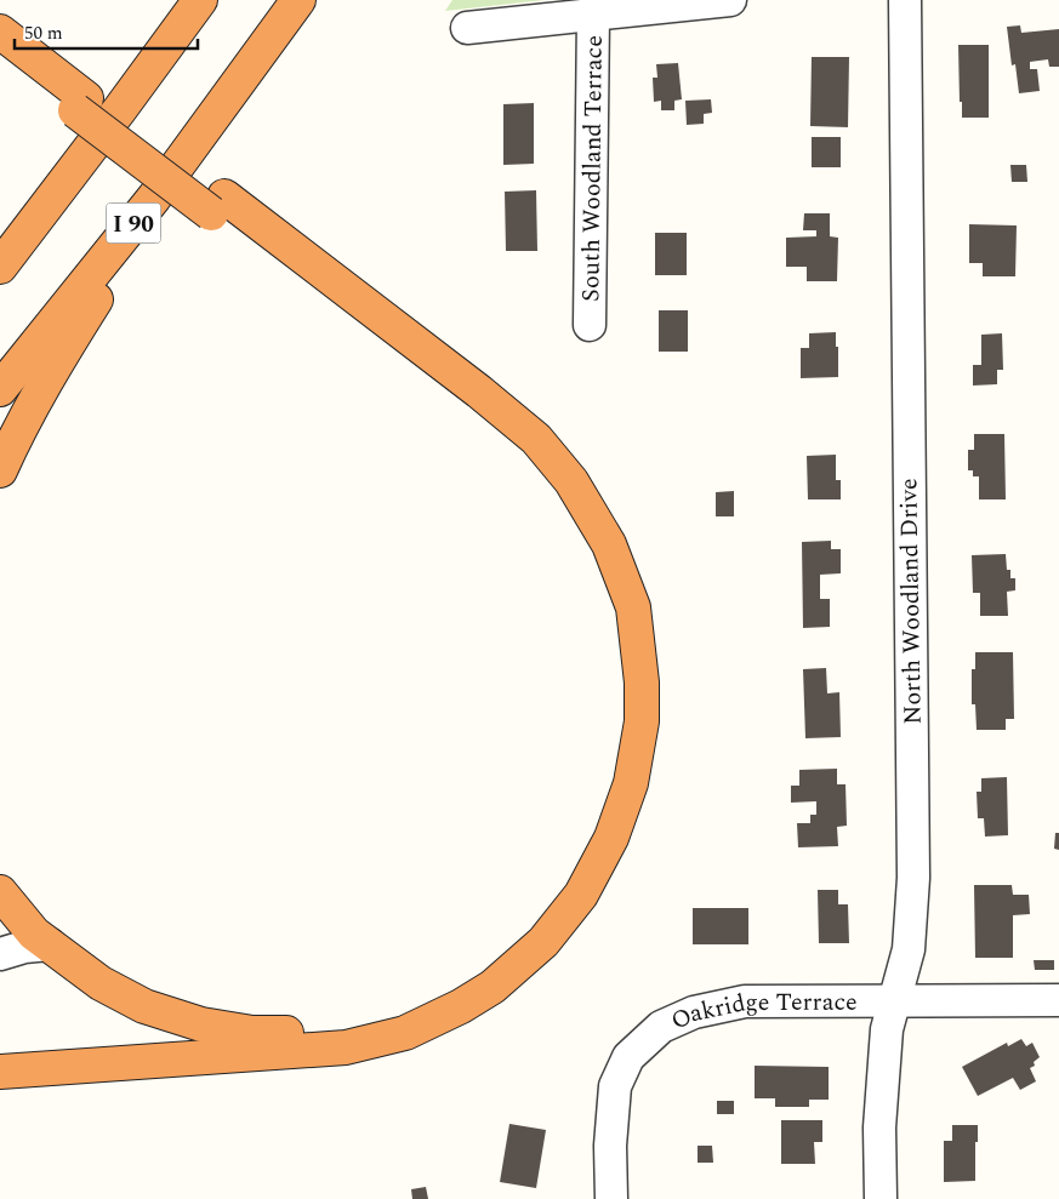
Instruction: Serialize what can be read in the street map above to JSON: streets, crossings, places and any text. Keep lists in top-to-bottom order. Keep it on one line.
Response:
{"streets":{"highway":["I 90"],"street":["South Woodland Terrace","North Woodland Drive","Oakridge Terrace"]},"crossings":[["North Woodland Drive","Oakridge Terrace"]],"scale_bar":"50 m"}
